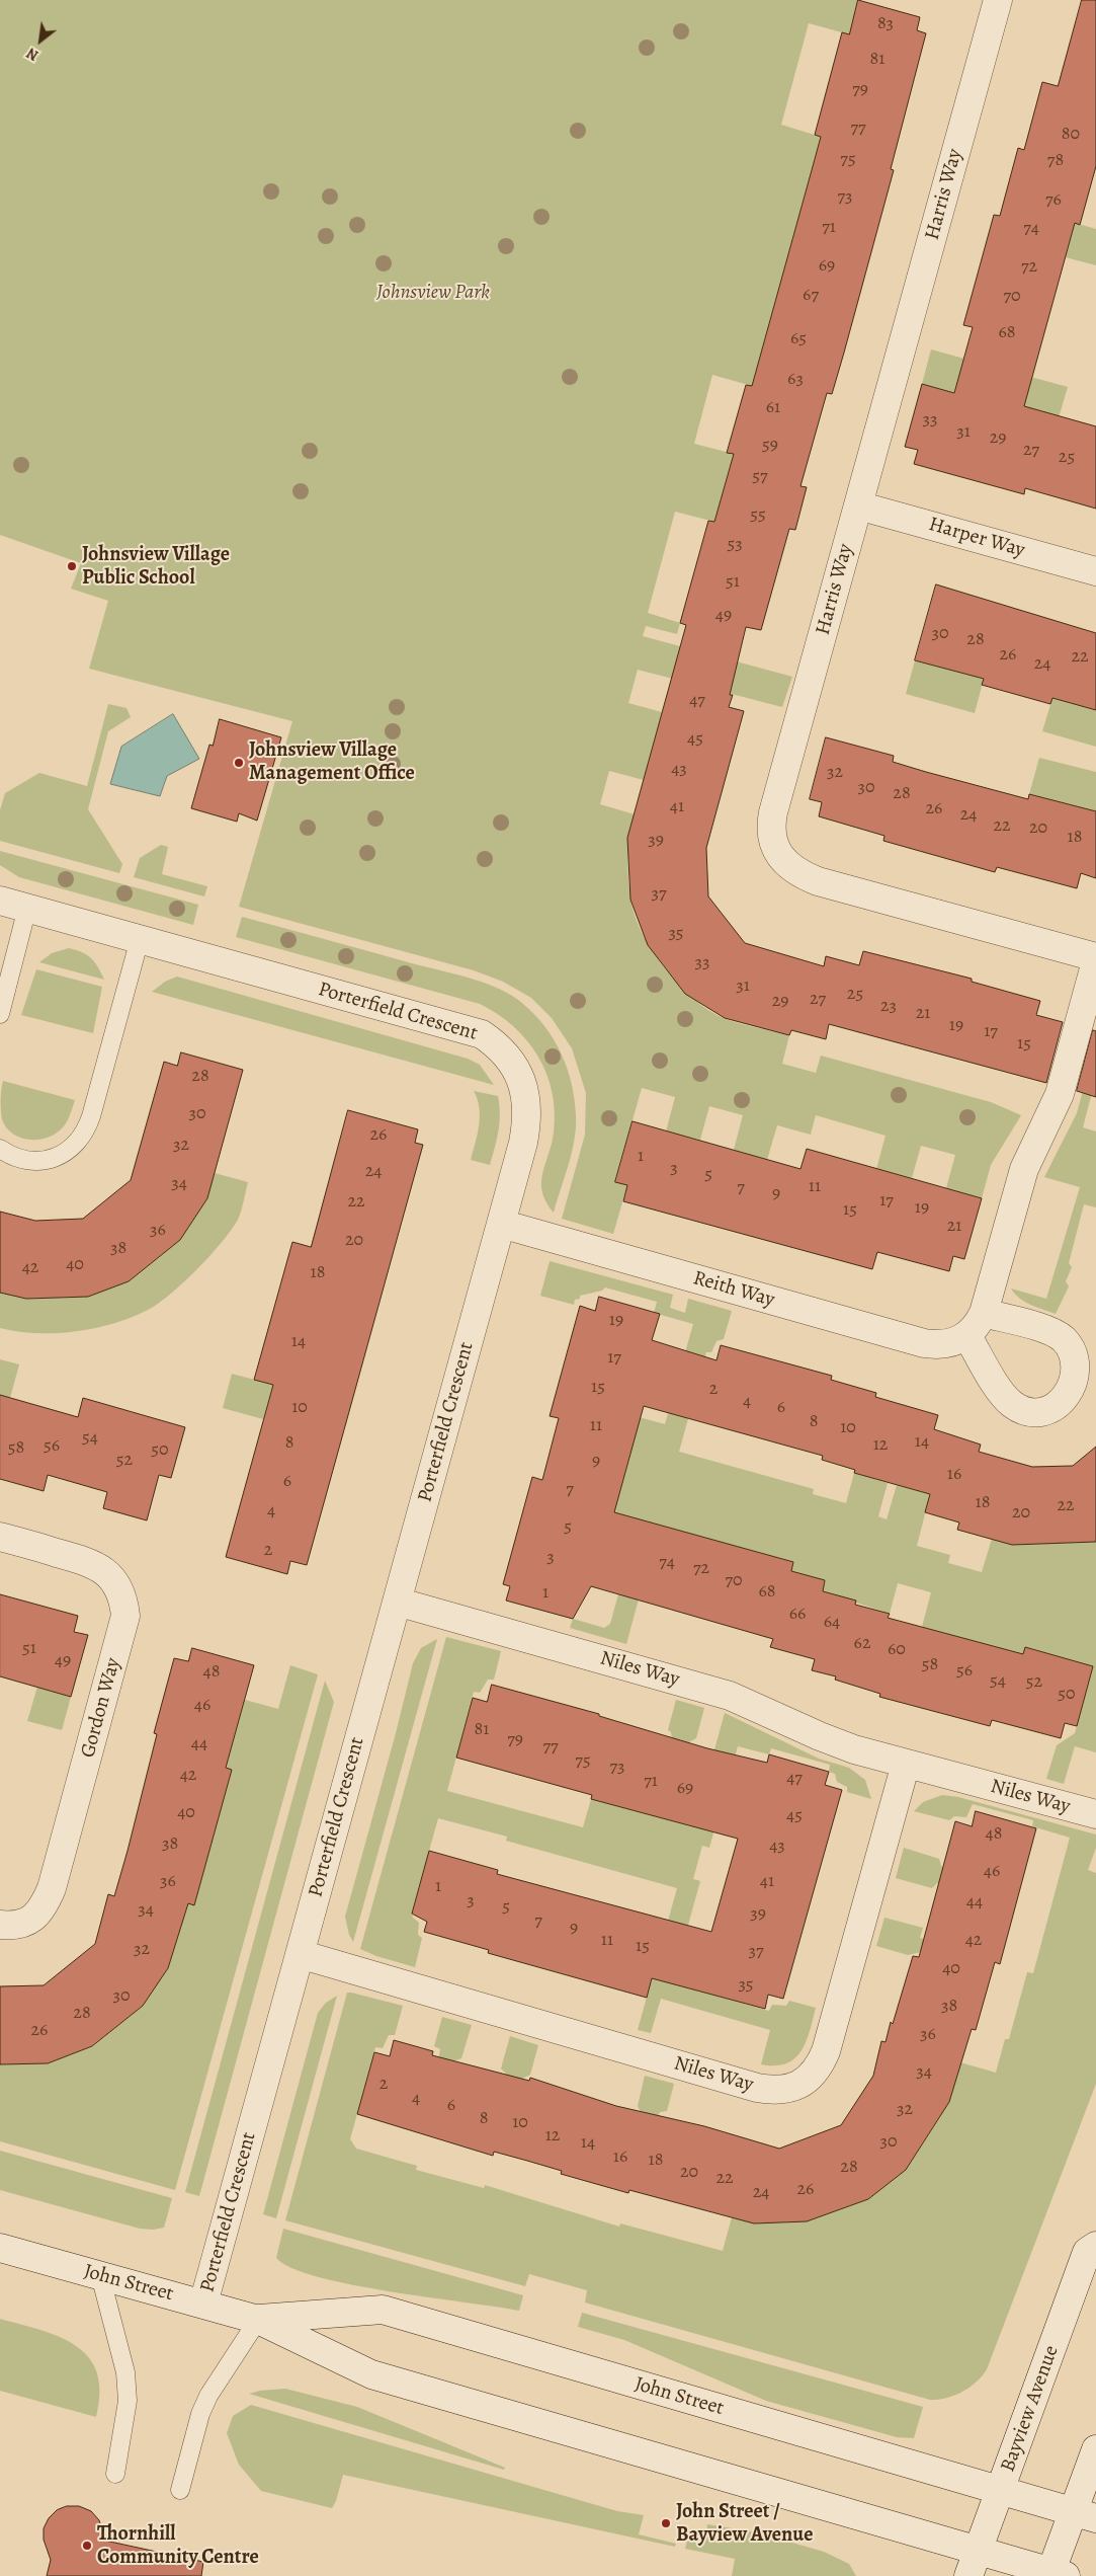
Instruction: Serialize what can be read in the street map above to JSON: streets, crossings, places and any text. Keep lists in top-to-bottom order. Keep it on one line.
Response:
{"streets":{"street":["Harris Way","Harper Way","Porterfield Crescent","Reith Way","Niles Way","Gordon Way","John Street","Bayview Avenue"]},"crossings":[["Harris Way","Harper Way"],["Porterfield Crescent","Reith Way"],["Porterfield Crescent","Niles Way"],["Porterfield Crescent","John Street"],["John Street","Bayview Avenue"]],"parks":["Johnsview Park"],"places":["Johnsview Village Public School","Johnsview Village Management Office","John Street / Bayview Avenue","Thornhill Community Centre"],"house_numbers":["83","81","79","77","80","75","78","73","76","71","74","69","72","67","70","68","65","63","61","33","31","29","59","27","25","57","55","53","51","49","30","28","26","22","24","47","45","43","32","30","28","41","26","24","22","20","18","39","37","35","33","31","25","27","29","23","21","19","17","15","28","30","26","32","1","3","24","5","34","11","7","9","17","22","19","15","21","36","20","38","40","42","18","19","14","17","15","2","4","10","6","8","11","10","54","14","8","12","56","58","50","52","9","16","6","7","18","22","4","20","5","2","3","74","72","70","68","1","66","64","62","51","60","49","58","56","48","54","52","50","46","81","79","44","77","75","73","42","47","71","69","40","45","48","38","43","46","36","41","1","3","44","5","34","39","7","9","11","42","15","32","37","40","35","30","38","28","26","36","34","2","4","6","32","8","10","12","30","14","16","18","28","20","22","26","24"],"north":"bottom left"}
